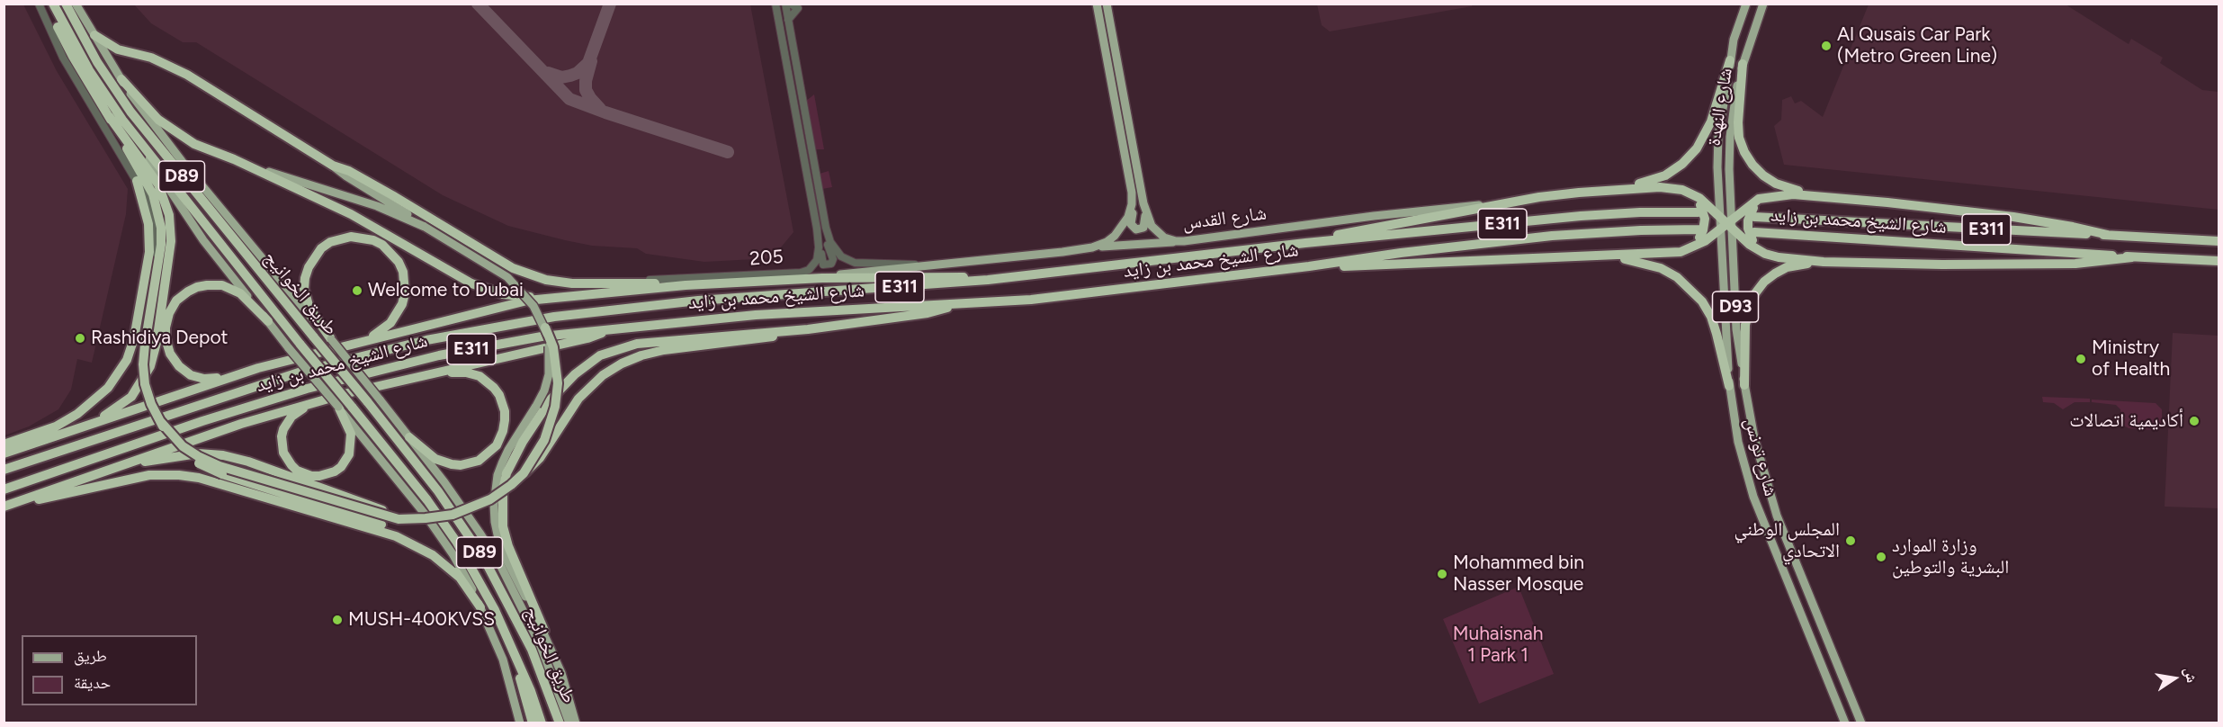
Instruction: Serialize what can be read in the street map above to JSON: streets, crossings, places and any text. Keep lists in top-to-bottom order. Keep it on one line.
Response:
{"streets":{"highway":["D89","شارع الشيخ محمد بن زايد","E311","طريق الخوانيج"],"main road":["شارع النهدة","شارع القدس","D93","شارع تونس"],"street":["205"]},"crossings":[["شارع النهدة","شارع تونس"]],"parks":["Muhaisnah 1 Park 1"],"places":["Al Qusais Car Park (Metro Green Line)","Welcome to Dubai","Rashidiya Depot","Ministry of Health","أكاديمية اتصالات","المجلس الوطني الاتحادي","وزارة الموارد البشرية والتوطين","Mohammed bin Nasser Mosque","MUSH-400KVSS"],"legend":["طريق","حديقة"],"north":"right"}
